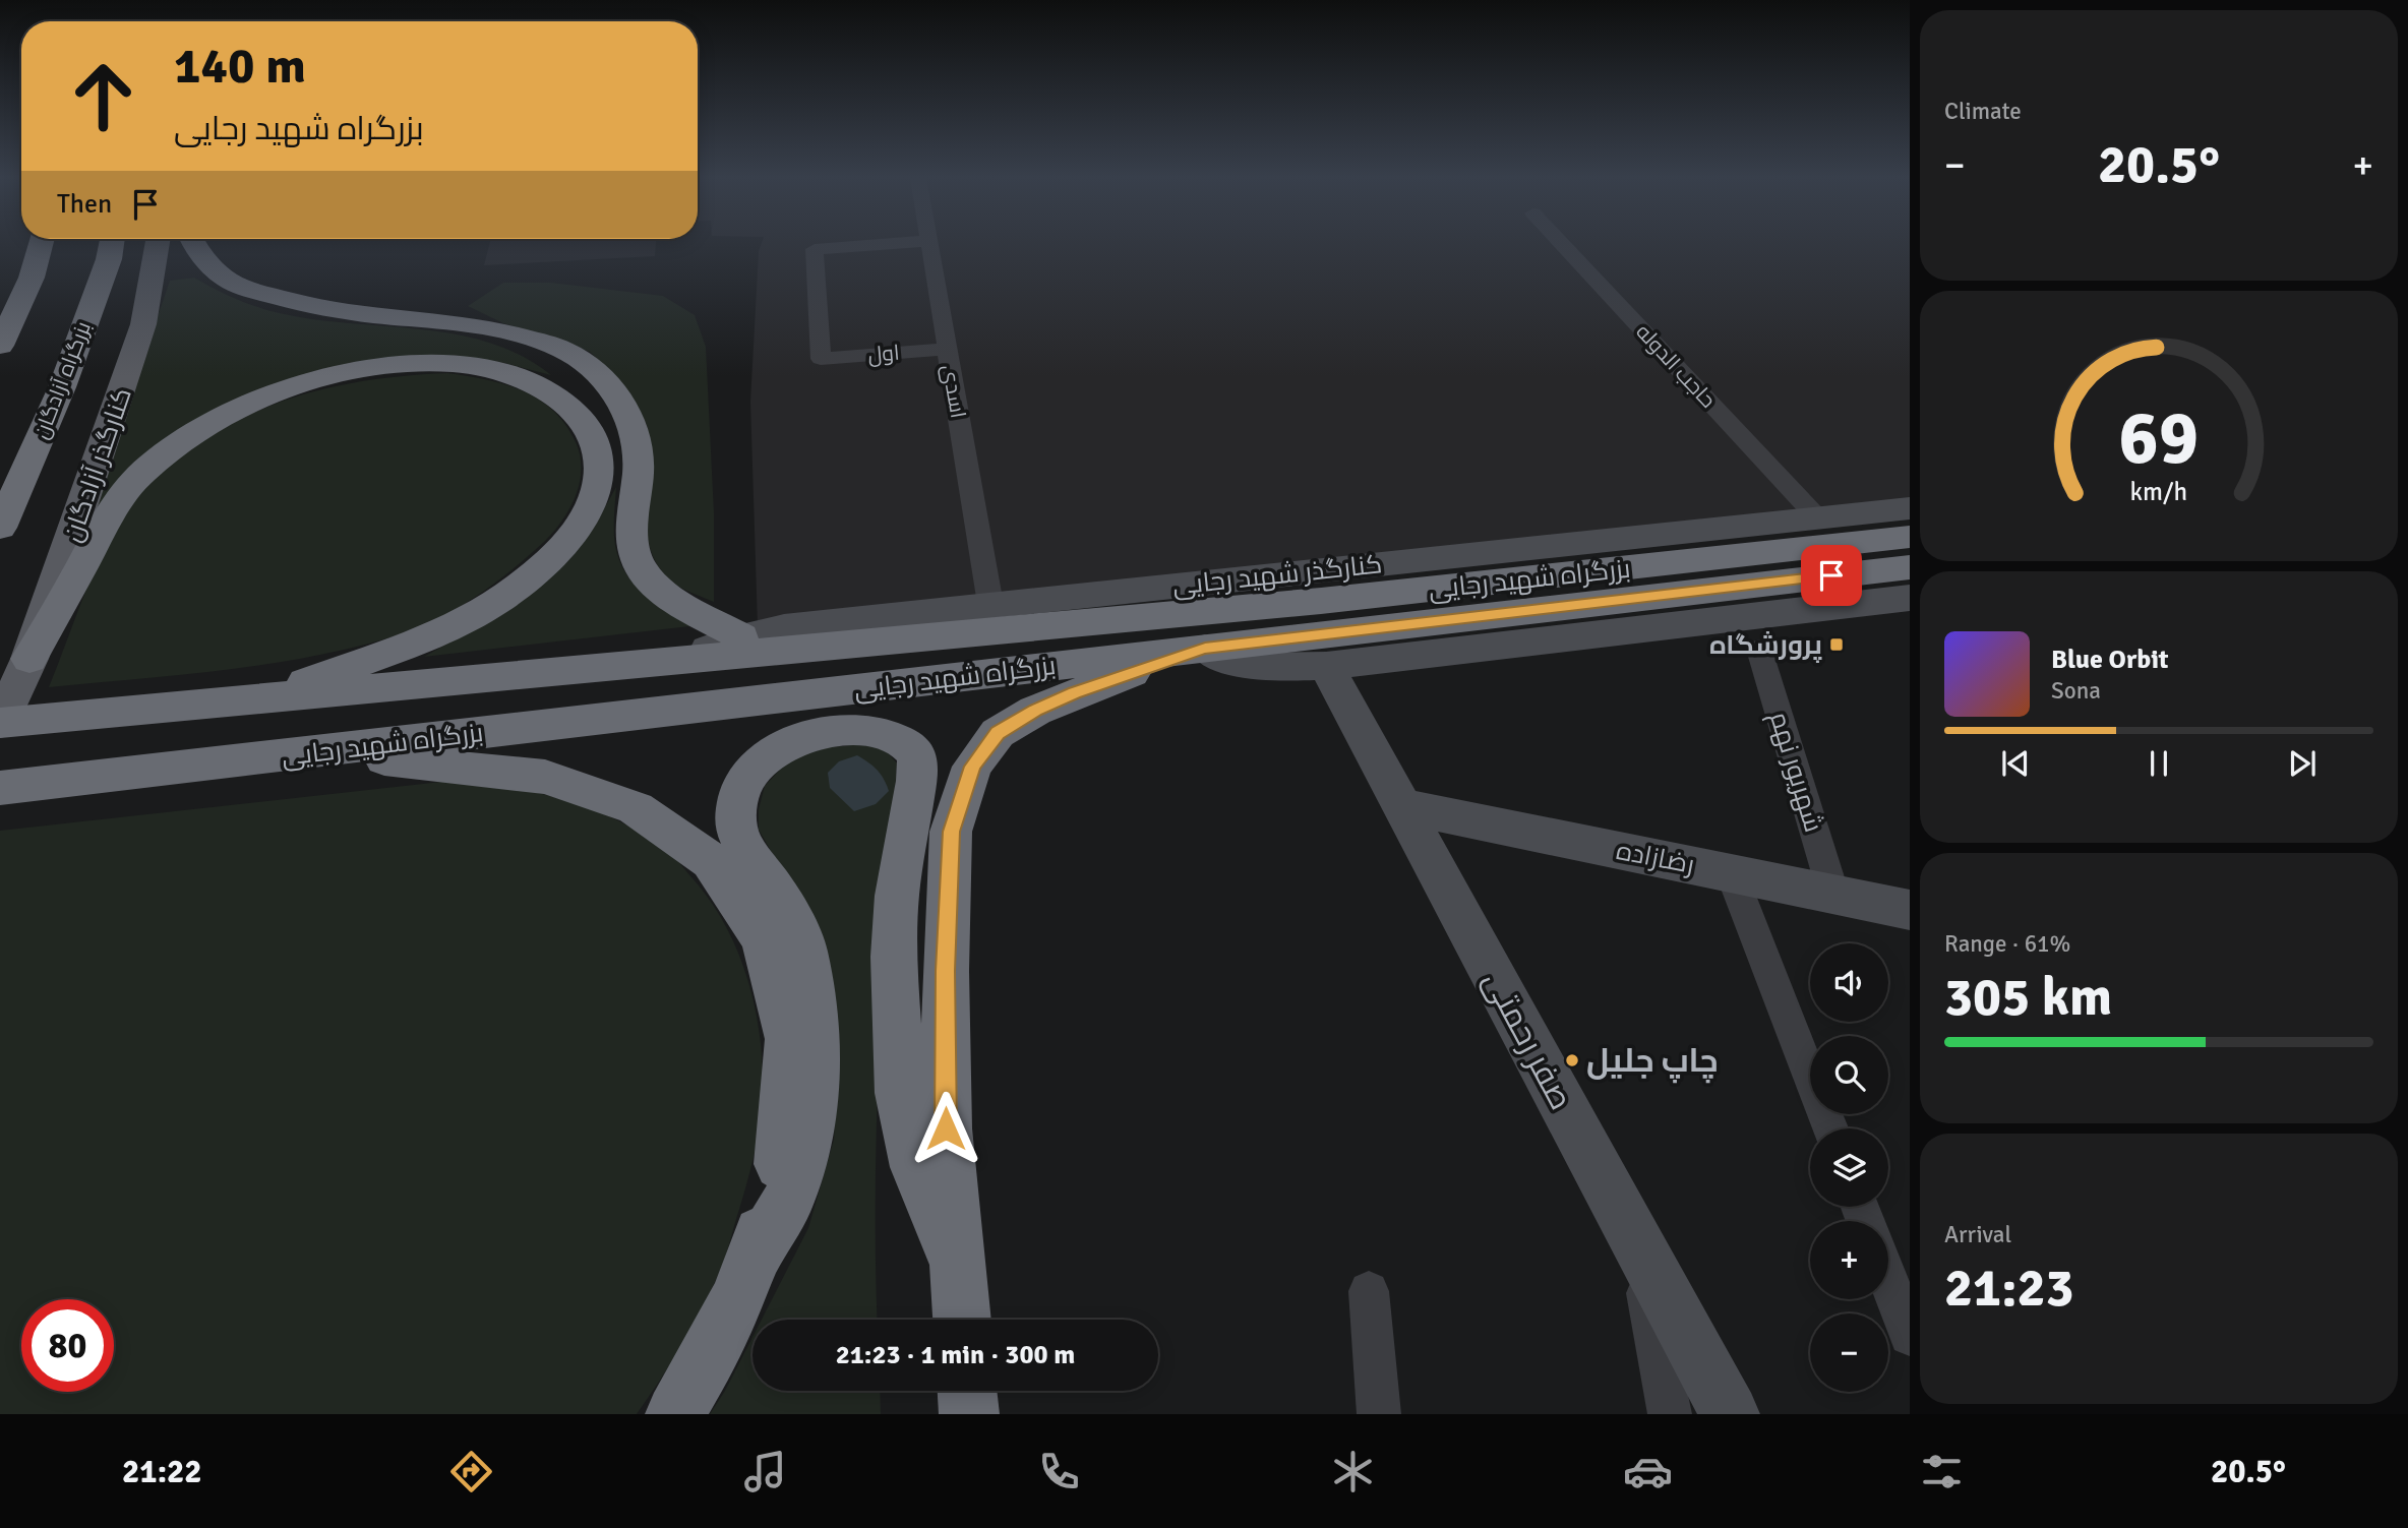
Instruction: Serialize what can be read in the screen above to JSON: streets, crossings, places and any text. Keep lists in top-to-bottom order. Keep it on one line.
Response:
{"streets":{"highway":["بزرگراه آزادگان","بزرگراه شهید رجایی"],"main road":["کنارگذر آزادگان"],"street":["اول","حاجب الدوله","اسدی","کنارگذر شهید رجایی","شهریور نهم","رضازاده","صفر رحمتی"]},"crossings":[["اول","اسدی"],["حاجب الدوله","کنارگذر شهید رجایی"],["اسدی","کنارگذر شهید رجایی"],["کنارگذر آزادگان","بزرگراه شهید رجایی"],["کنارگذر شهید رجایی","بزرگراه شهید رجایی"],["شهریور نهم","رضازاده"],["رضازاده","صفر رحمتی"]],"places":{"transit":["پرورشگاه"],"other":["چاپ جلیل"]},"page":{"tile":["Climate",["Range · 61%","305 km"],["Arrival","21:23"]],"turn":["140 m","بزرگراه شهید رجایی"],"heat":["−","20.5°","+"],"then":"Then","song":["Blue Orbit","Sona"],"map_buttons":["+","−"],"limit":"80","trip":"21:23 · 1 min · 300 m","tabs":["21:22","20.5°"],"gauge":["69","km/h"]}}
